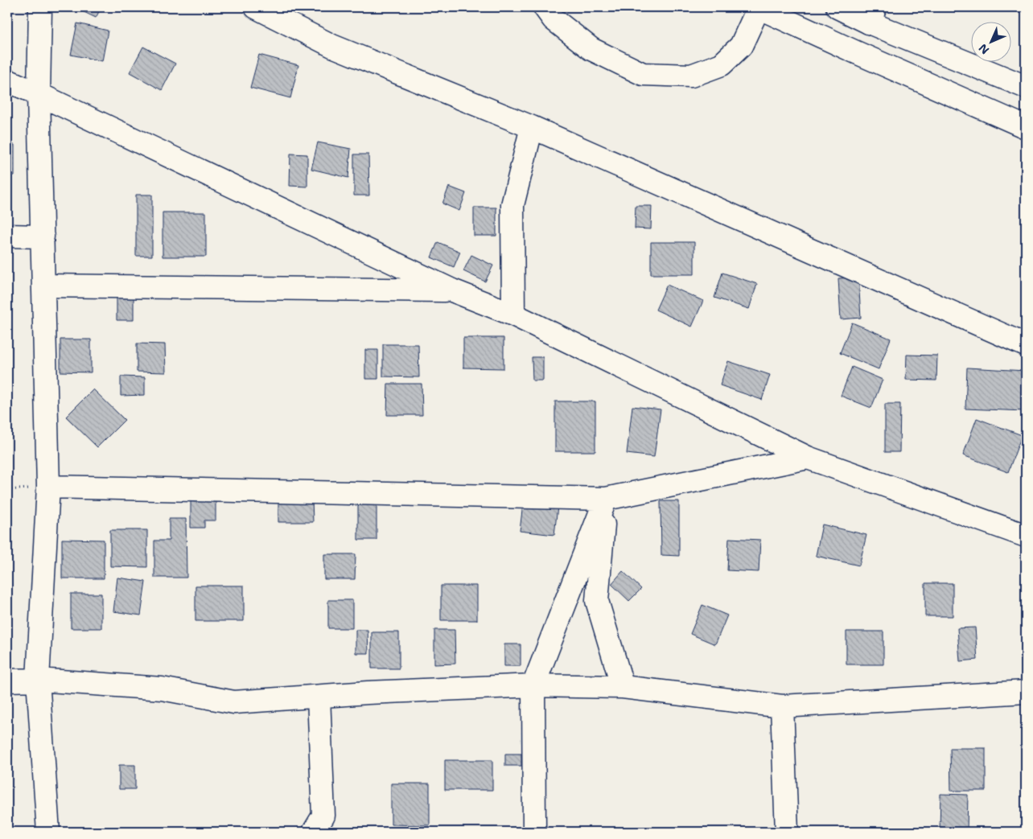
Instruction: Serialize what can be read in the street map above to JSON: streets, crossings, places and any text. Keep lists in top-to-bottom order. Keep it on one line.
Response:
{"north":"bottom left"}
